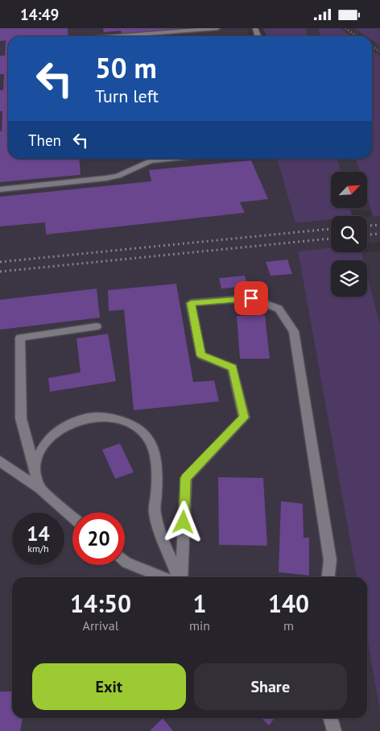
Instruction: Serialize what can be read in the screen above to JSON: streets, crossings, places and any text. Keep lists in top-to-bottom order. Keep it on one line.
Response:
{"north":"top right","page":{"status":"14:49","turn":["50 m","Turn left"],"then":"Then","speed":"14 km/h","limit":"20","eta":["14:50","Arrival","1","min","140","m"],"buttons":["Exit","Share"]}}
